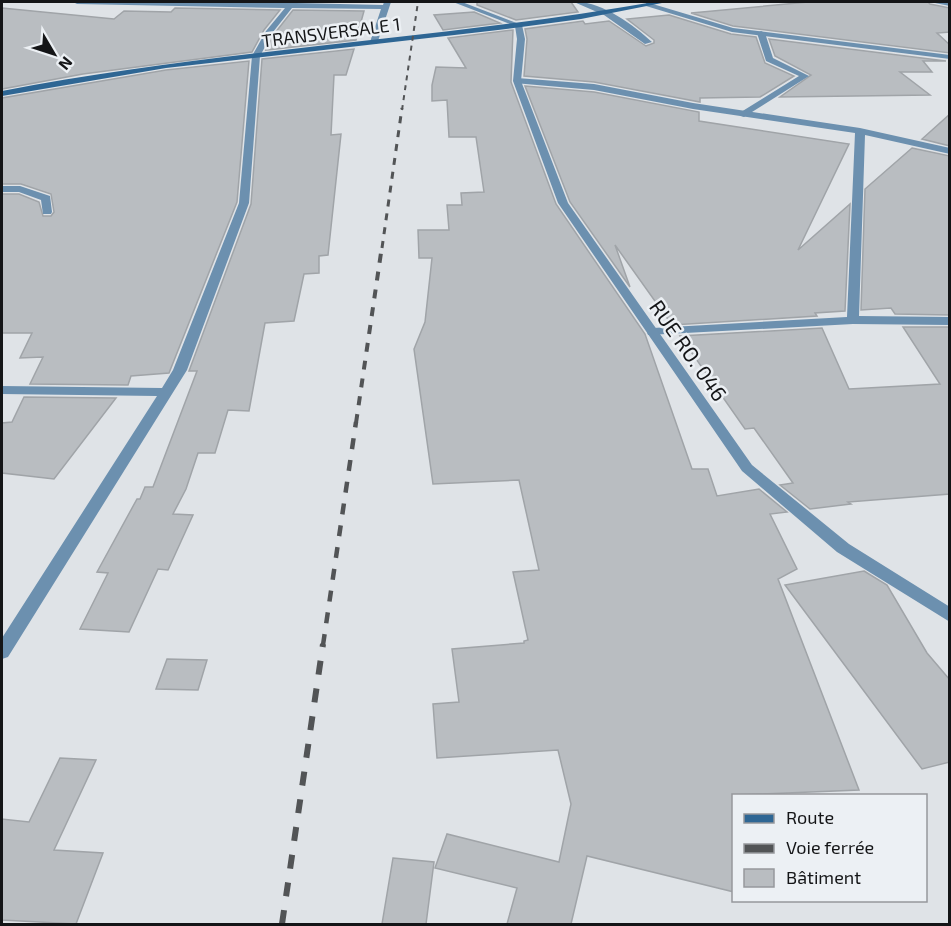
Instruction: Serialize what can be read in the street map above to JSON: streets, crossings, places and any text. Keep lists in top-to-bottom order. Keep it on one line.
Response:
{"streets":{"main road":["TRANSVERSALE 1"],"street":["RUE RO. 046"]},"crossings":[["TRANSVERSALE 1","RUE RO. 046"]],"legend":["Route","Voie ferrée","Bâtiment"],"north":"bottom right"}
